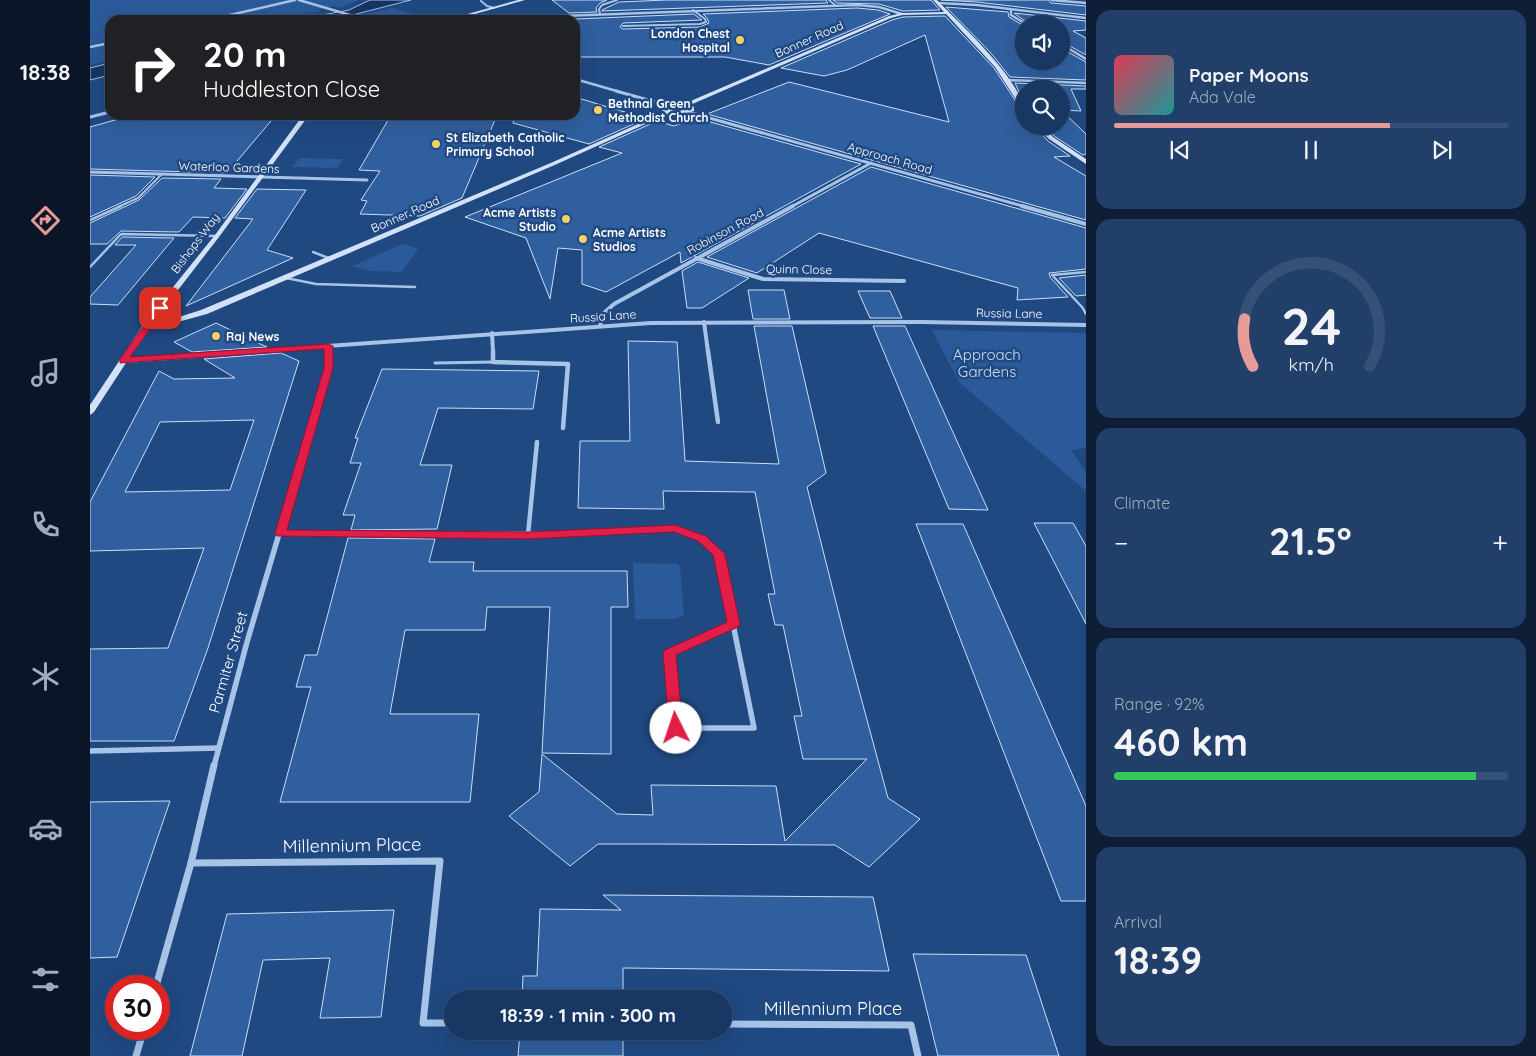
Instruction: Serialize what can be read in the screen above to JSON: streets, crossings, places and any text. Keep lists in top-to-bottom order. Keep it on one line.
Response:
{"streets":{"main road":["Bonner Road","Approach Road","Bishops Way"],"street":["Waterloo Gardens","Robinson Road","Quinn Close","Russia Lane","Parmiter Street","Millennium Place"]},"crossings":[["Bonner Road","Approach Road"],["Bonner Road","Bishops Way"],["Approach Road","Robinson Road"],["Waterloo Gardens","Bishops Way"],["Robinson Road","Quinn Close"],["Robinson Road","Russia Lane"],["Bishops Way","Russia Lane"],["Russia Lane","Parmiter Street"],["Parmiter Street","Millennium Place"]],"parks":["Approach Gardens"],"places":["London Chest Hospital","Bethnal Green Methodist Church","St Elizabeth Catholic Primary School","Acme Artists Studio","Acme Artists Studios","Raj News"],"page":{"tabs":"18:38","turn":["20 m","Huddleston Close"],"song":["Paper Moons","Ada Vale"],"tile":["Climate",["Range · 92%","460 km"],["Arrival","18:39"]],"heat":["−","21.5°","+"],"limit":"30","trip":"18:39 · 1 min · 300 m","gauge":["24","km/h"]}}
